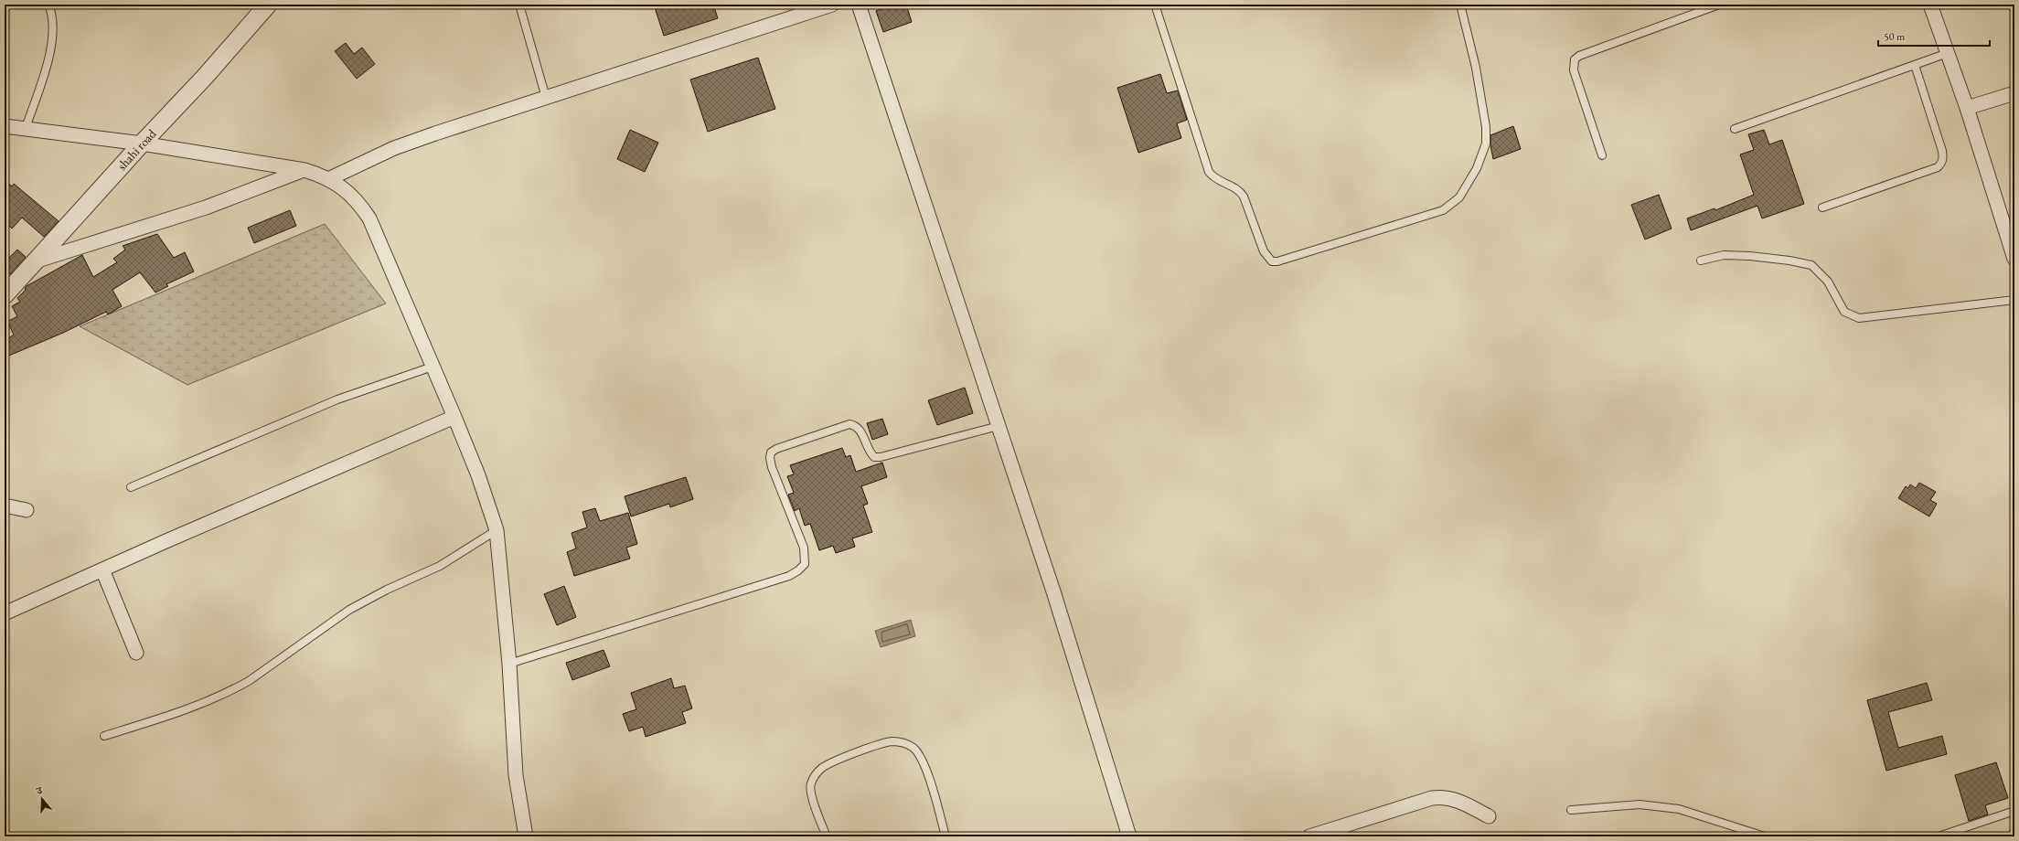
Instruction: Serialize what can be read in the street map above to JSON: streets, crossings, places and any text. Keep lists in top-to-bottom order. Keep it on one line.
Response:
{"streets":{"street":["shahi road"]},"scale_bar":"50 m","north":"top"}
